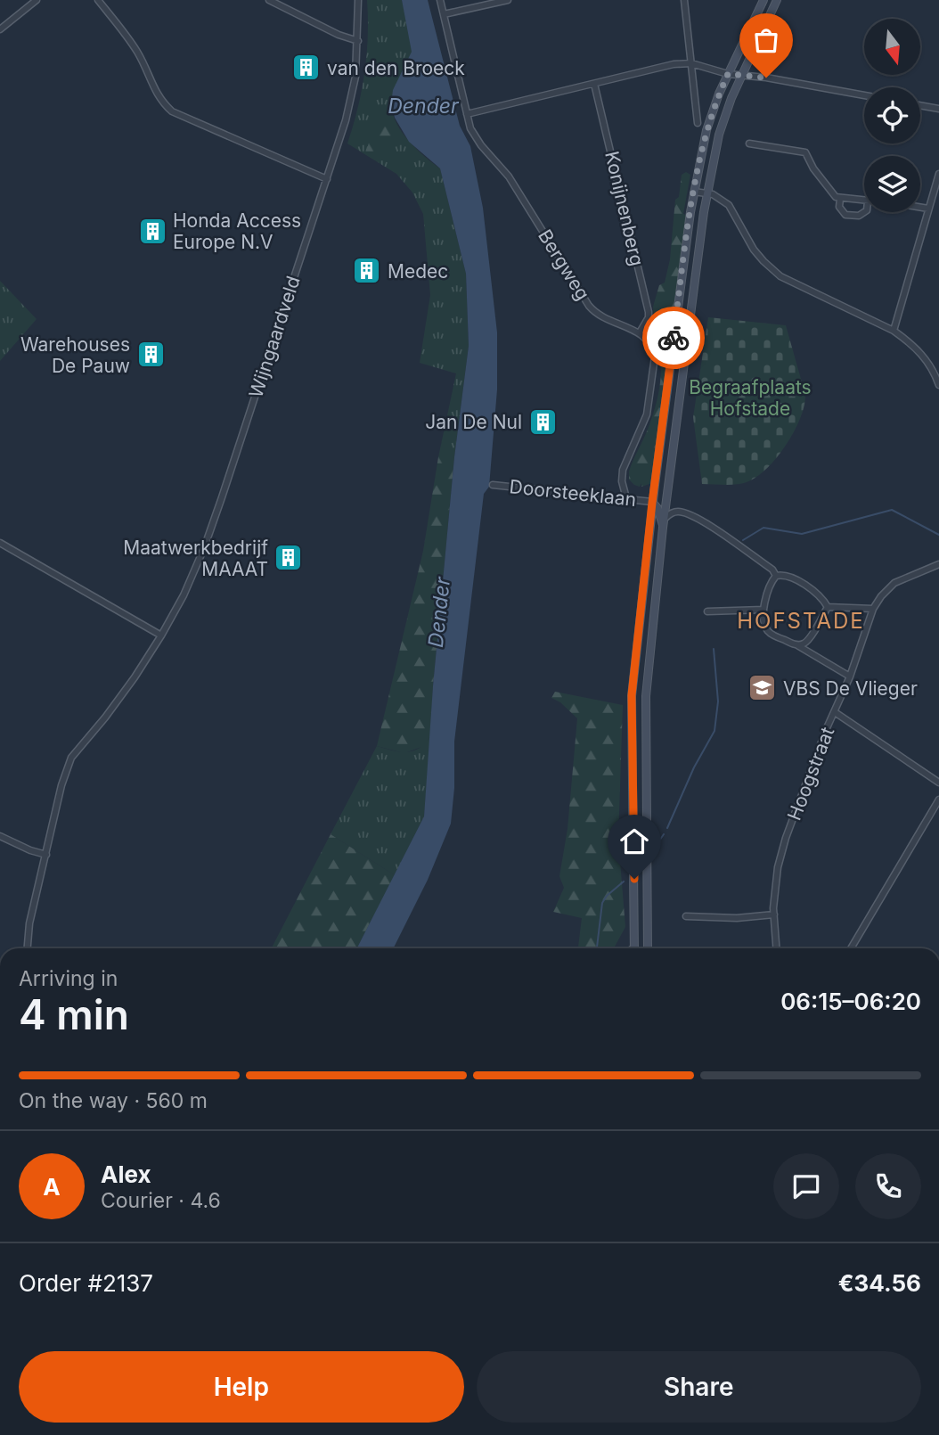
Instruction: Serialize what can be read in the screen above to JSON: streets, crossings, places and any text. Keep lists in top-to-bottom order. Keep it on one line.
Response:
{"streets":{"street":["Konijnenberg","Bergweg","Wijngaardveld","Doorsteeklaan","Hoogstraat"]},"crossings":[["Konijnenberg","Bergweg"]],"districts":["HOFSTADE"],"water":["Dender"],"parks":["Begraafplaats Hofstade"],"places":{"building":["van den Broeck","Honda Access Europe N.V","Medec","Warehouses De Pauw","Jan De Nul","Maatwerkbedrijf MAAAT"],"school or university":["VBS De Vlieger"]},"north":"bottom","page":{"heading":["4 min","Arriving in","06:15–06:20"],"panel":["Alex","Courier · 4.6","Order #2137","€34.56"],"bar":"On the way · 560 m","round":"A","buttons":["Help","Share"]}}
